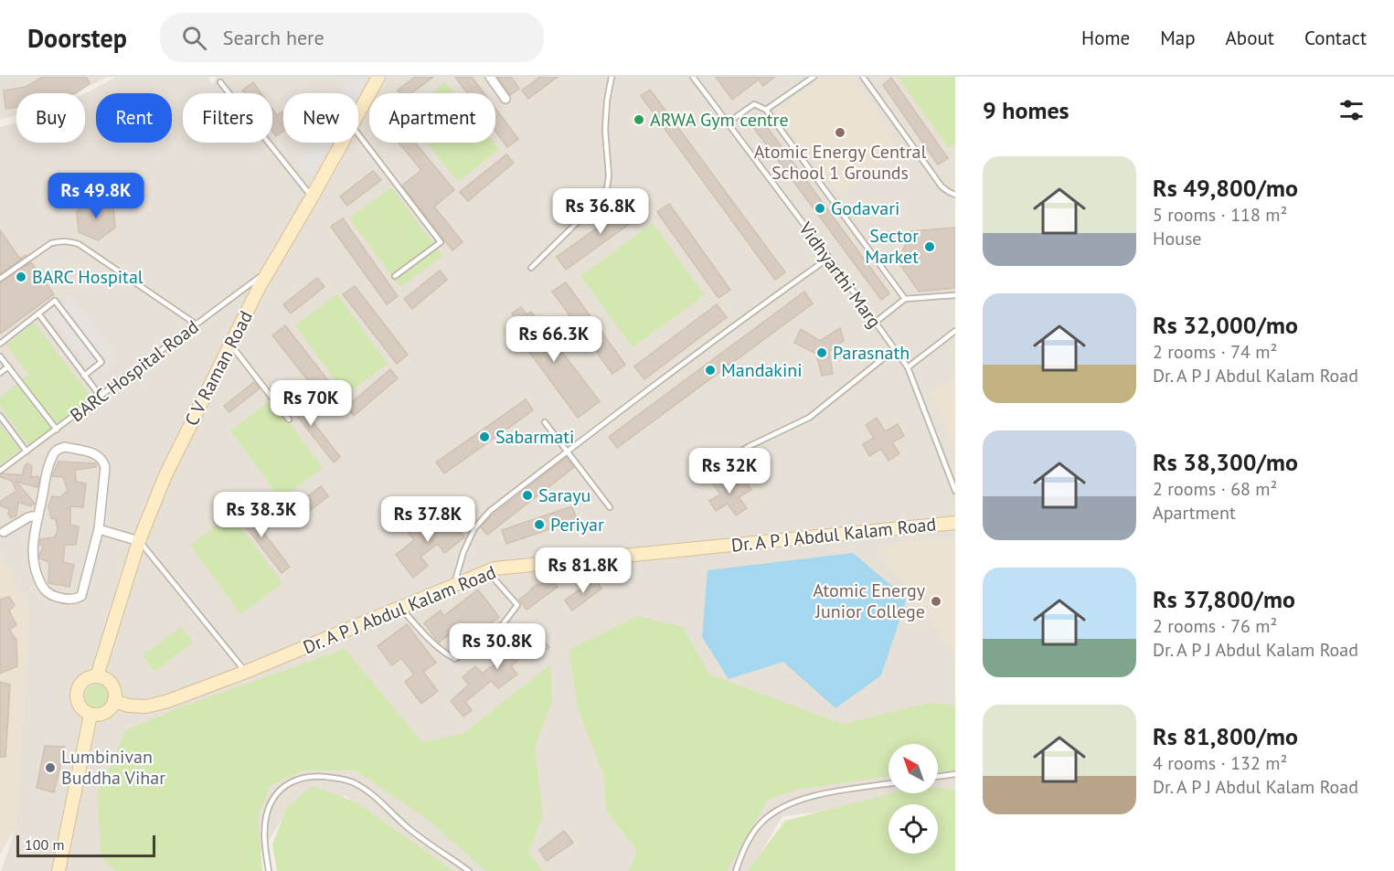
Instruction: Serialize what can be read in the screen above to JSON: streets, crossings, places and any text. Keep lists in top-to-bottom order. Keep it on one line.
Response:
{"streets":{"street":["C V Raman Road","Dr. A P J Abdul Kalam Road"],"lane":["Vidhyarthi Marg","BARC Hospital Road"]},"crossings":[["C V Raman Road","BARC Hospital Road"],["C V Raman Road","Dr. A P J Abdul Kalam Road"]],"places":["ARWA Gym centre","Atomic Energy Central School 1 Grounds","Godavari","Sector Market","BARC Hospital","Parasnath","Mandakini","Sabarmati","Sarayu","Periyar","Atomic Energy Junior College","Lumbinivan Buddha Vihar"],"scale_bar":"100 m","north":"top left","page":{"header":"Doorstep","search":"Search here","nav":["Home","Map","About","Contact"],"heading":"9 homes","chip":["Buy","Rent","Filters","New","Apartment"],"list":[{"name":"Rs 49,800/mo","note":"5 rooms · 118 m² · House"},{"name":"Rs 32,000/mo","note":"2 rooms · 74 m² · Dr. A P J Abdul Kalam Road"},{"name":"Rs 38,300/mo","note":"2 rooms · 68 m² · Apartment"},{"name":"Rs 37,800/mo","note":"2 rooms · 76 m² · Dr. A P J Abdul Kalam Road"},{"name":"Rs 81,800/mo","note":"4 rooms · 132 m² · Dr. A P J Abdul Kalam Road"}],"price":["Rs 49.8K","Rs 36.8K","Rs 66.3K","Rs 70K","Rs 32K","Rs 38.3K","Rs 37.8K","Rs 81.8K","Rs 30.8K"],"scale":"100 m"}}
